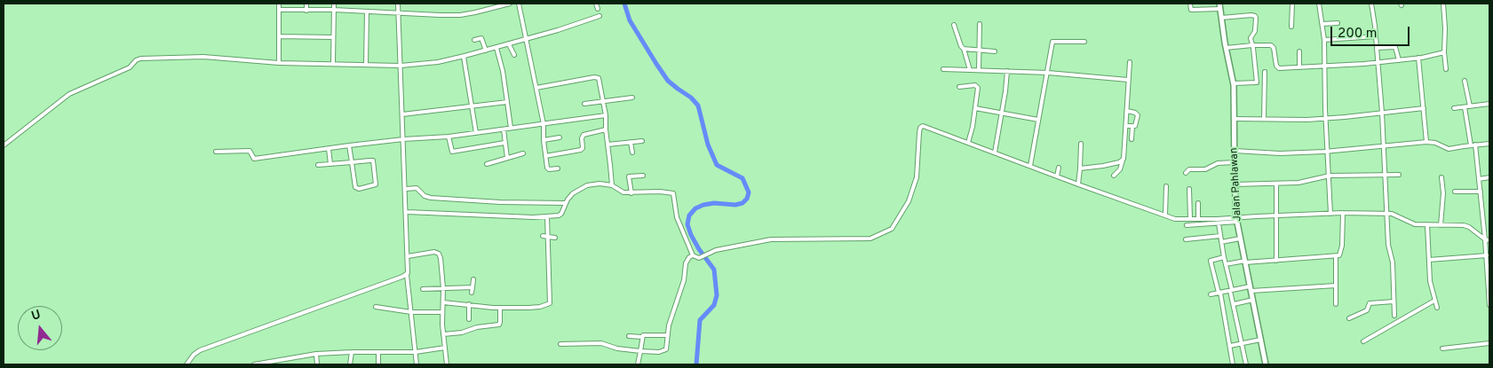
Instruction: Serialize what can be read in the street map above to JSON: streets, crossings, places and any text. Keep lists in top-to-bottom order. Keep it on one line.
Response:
{"streets":{"main road":["Jalan Pahlawan"]},"scale_bar":"200 m","north":"top"}
